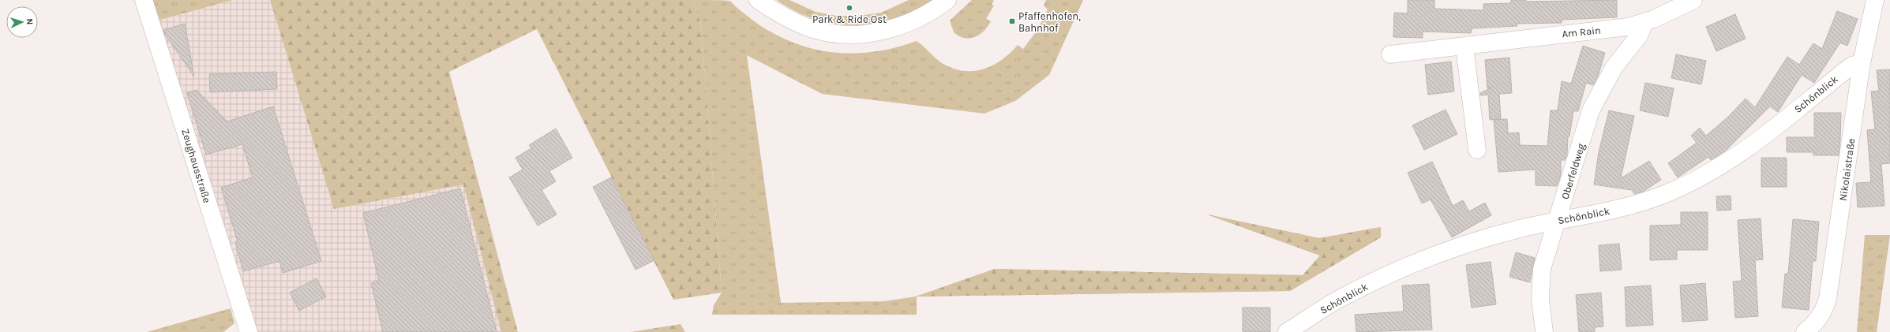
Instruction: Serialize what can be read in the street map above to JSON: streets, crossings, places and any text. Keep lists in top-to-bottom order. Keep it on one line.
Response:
{"streets":{"street":["Am Rain","Schönblick","Zeughausstraße","Nikolaistraße","Oberfeldweg"]},"crossings":[["Am Rain","Oberfeldweg"],["Schönblick","Nikolaistraße"],["Schönblick","Oberfeldweg"]],"places":{"other":["Park & Ride Ost"],"transit":["Pfaffenhofen, Bahnhof"]},"north":"right"}
